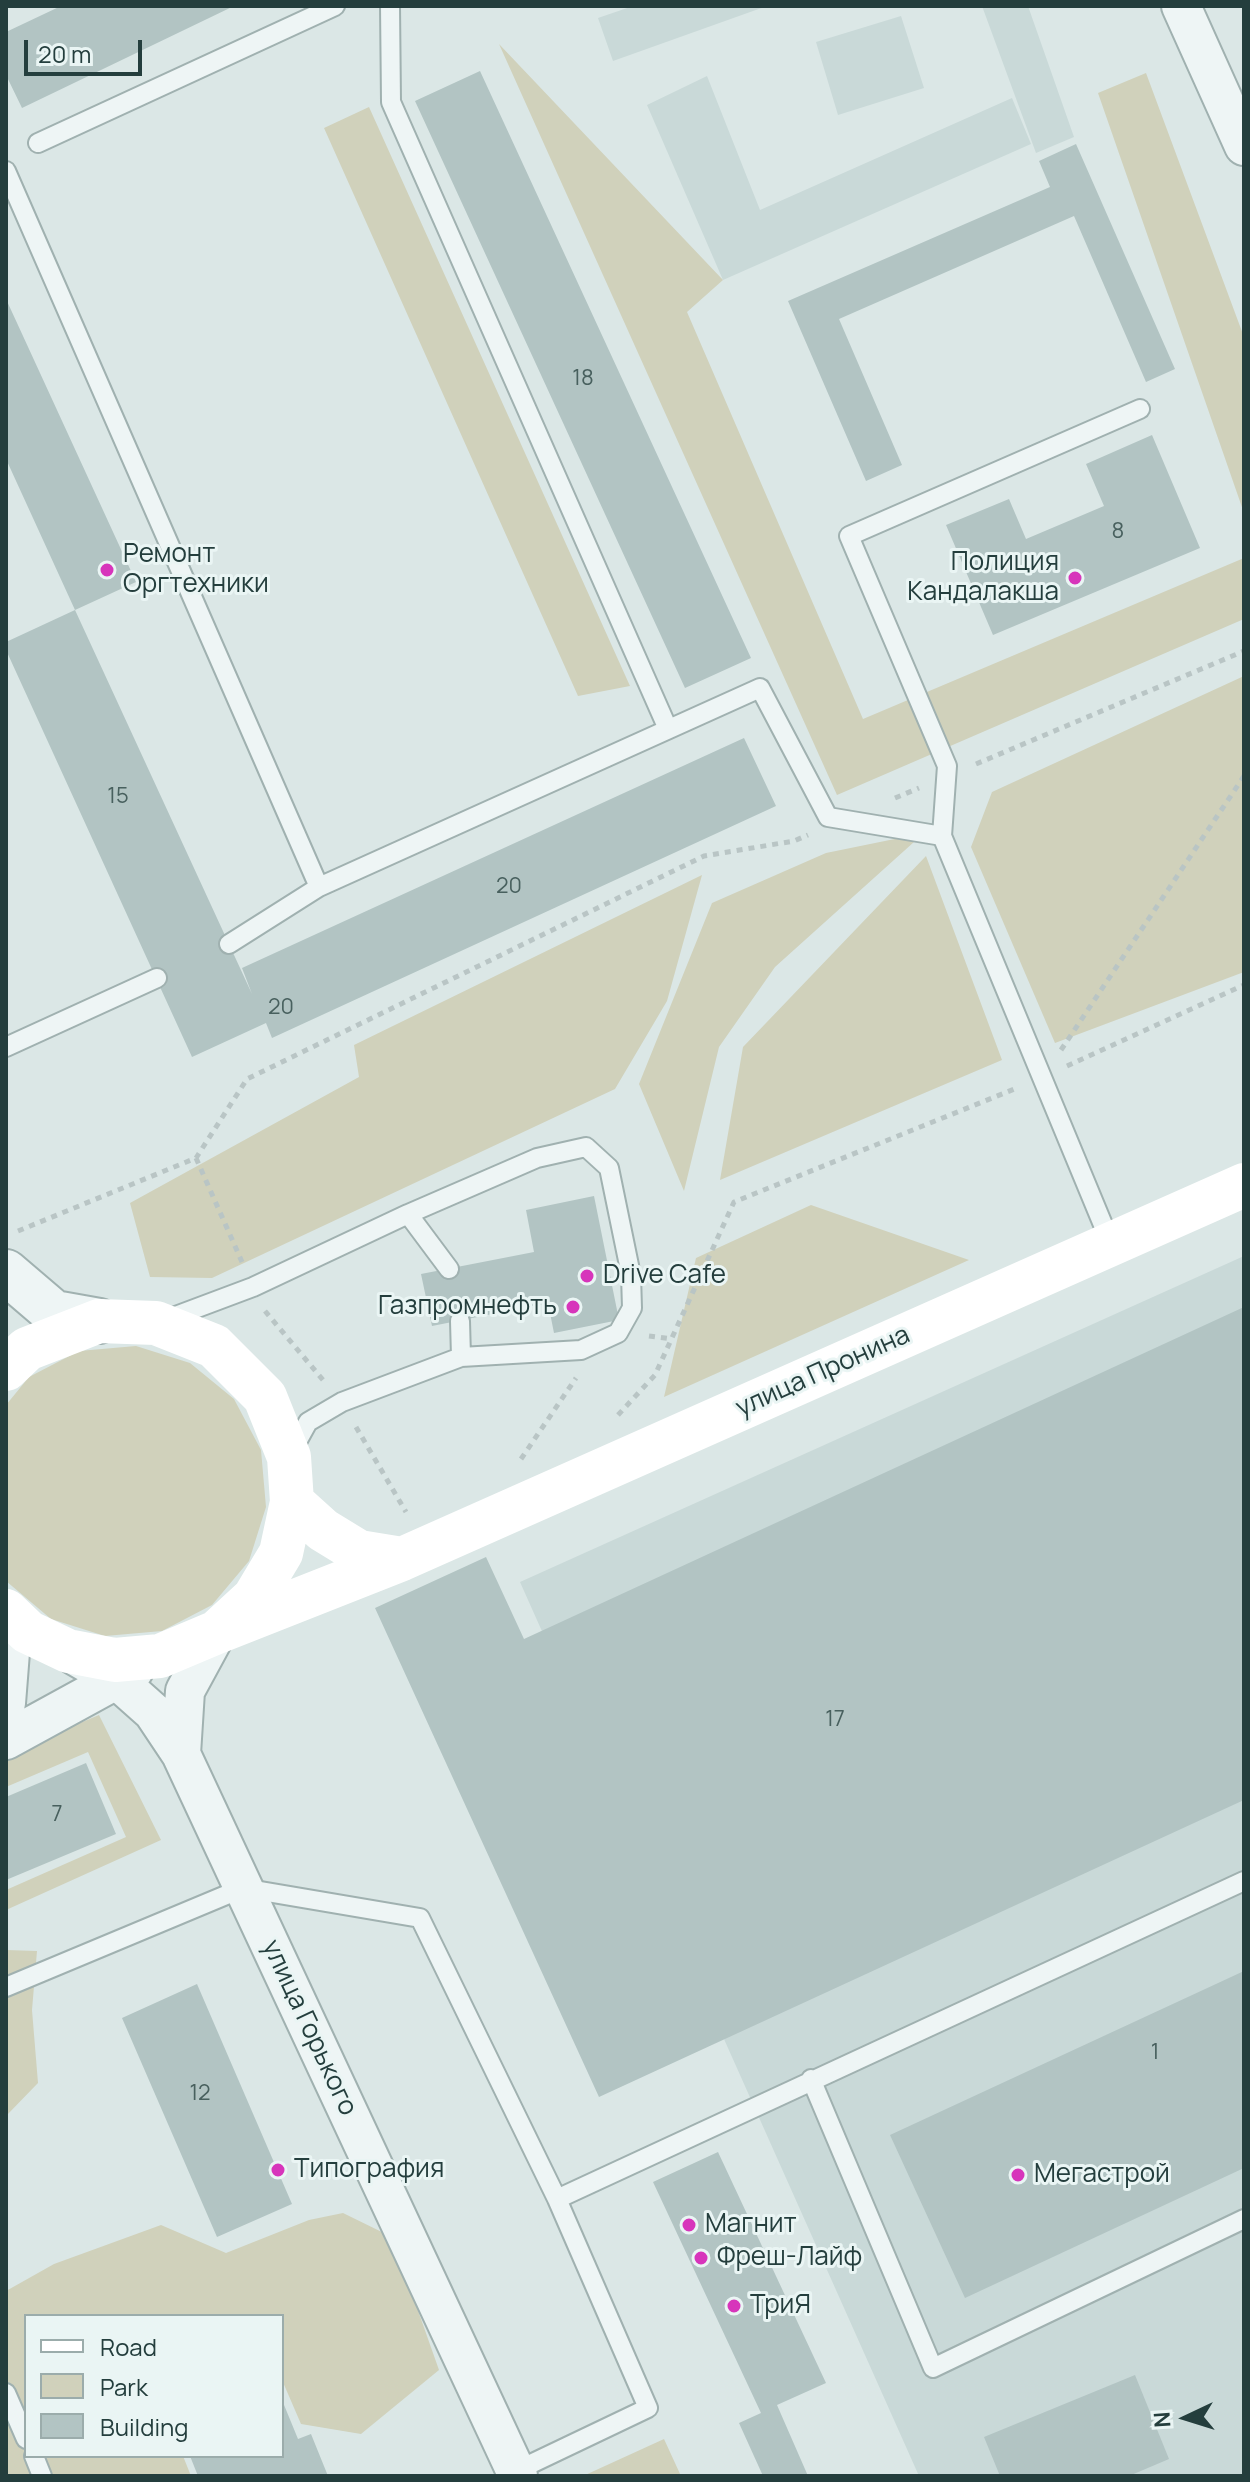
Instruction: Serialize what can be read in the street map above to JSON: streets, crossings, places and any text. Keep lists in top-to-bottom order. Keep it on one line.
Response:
{"streets":{"main road":["улица Пронина"],"street":["улица Горького"]},"places":["Ремонт Оргтехники","Полиция Кандалакша","Drive Cafe","Газпромнефть","Типография","Мегастрой","Магнит","Фреш-Лайф","ТриЯ"],"house_numbers":["18","8","15","20","20","17","7","1","12"],"legend":["Road","Park","Building"],"scale_bar":"20 m","north":"left"}
